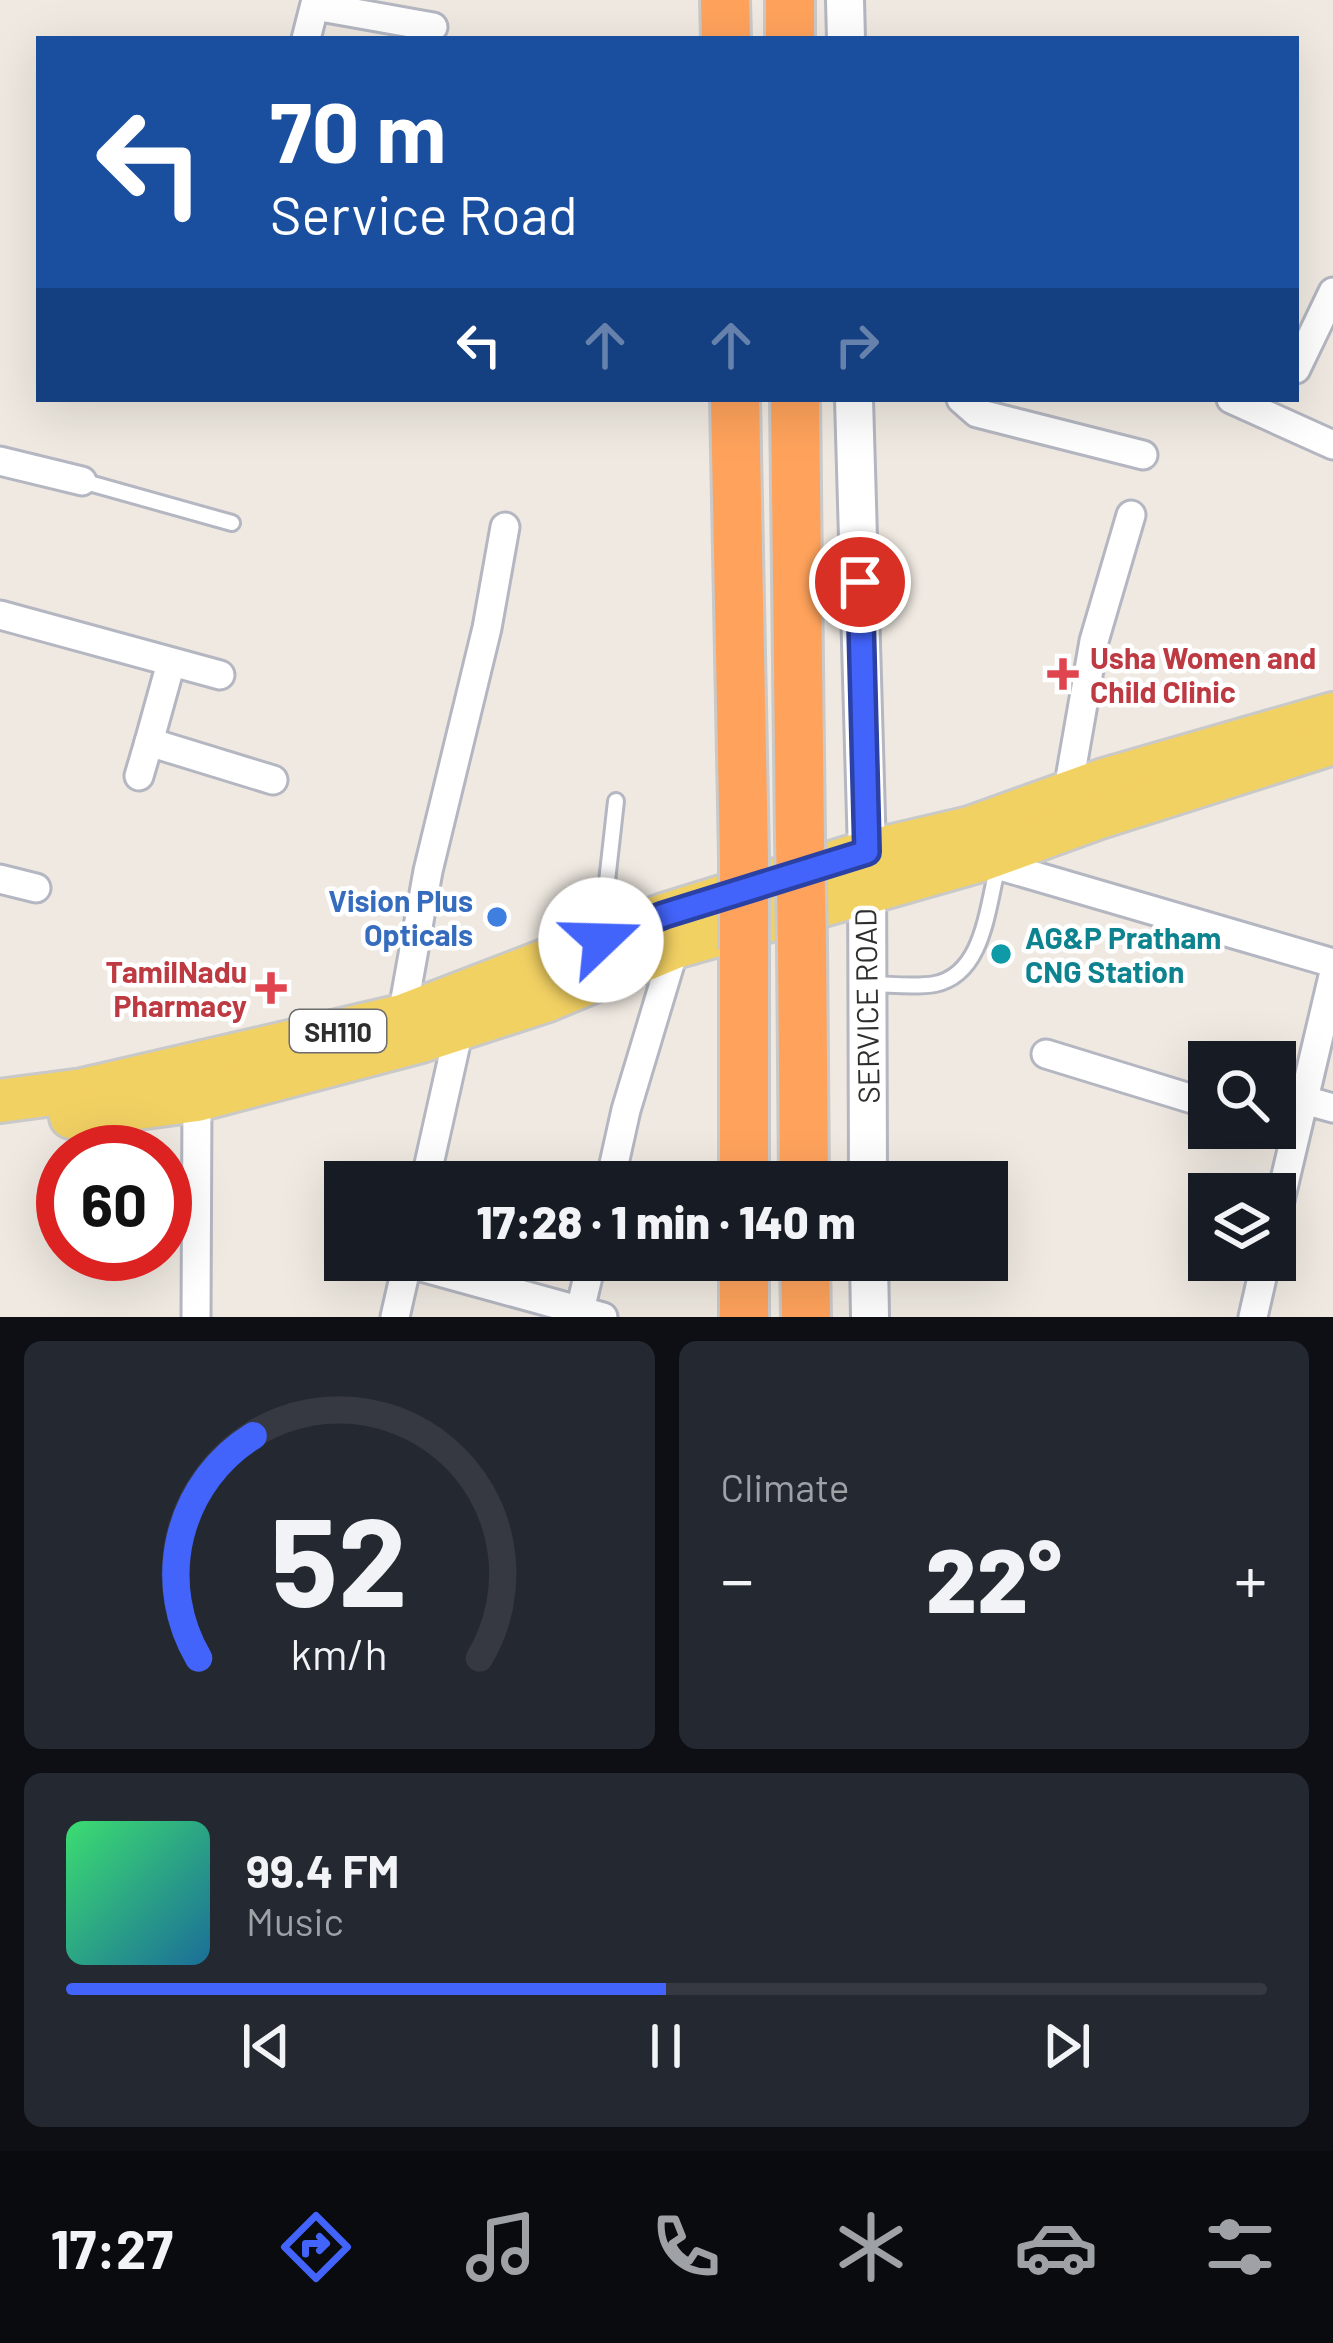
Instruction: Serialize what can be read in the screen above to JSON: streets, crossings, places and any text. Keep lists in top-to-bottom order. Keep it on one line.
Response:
{"streets":{"main road":["SH110"],"street":["SERVICE ROAD"]},"crossings":[["SERVICE ROAD","SH110"]],"places":{"health":["Usha Women and Child Clinic","TamilNadu Pharmacy"],"other":["Vision Plus Opticals","AG&P Pratham CNG Station"]},"page":{"turn":["70 m","Service Road"],"limit":"60","trip":"17:28 · 1 min · 140 m","tile":"Climate","heat":["−","22°","+"],"song":["99.4 FM","Music"],"tabs":"17:27","gauge":["52","km/h"]}}
